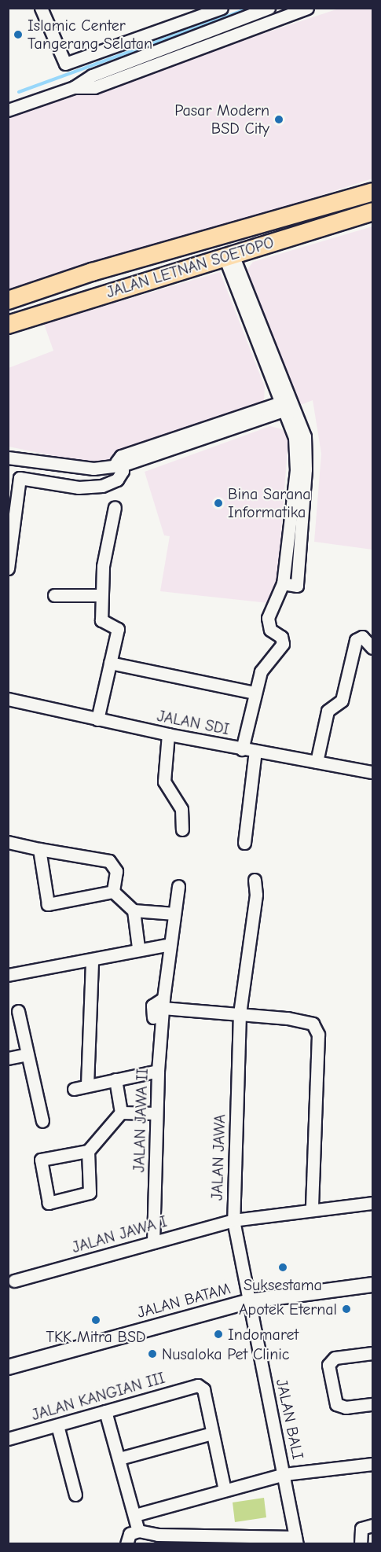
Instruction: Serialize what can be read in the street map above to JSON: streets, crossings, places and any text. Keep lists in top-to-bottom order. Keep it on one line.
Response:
{"streets":{"main road":["JALAN LETNAN SOETOPO"],"street":["JALAN SDI","JALAN JAWA II","JALAN JAWA","JALAN JAWA I","JALAN BATAM","JALAN KANGIAN III","JALAN BALI"]},"crossings":[["JALAN JAWA II","JALAN JAWA I"],["JALAN JAWA","JALAN JAWA I"],["JALAN JAWA","JALAN BATAM"],["JALAN JAWA","JALAN BALI"],["JALAN BATAM","JALAN BALI"]],"places":["Islamic Center Tangerang Selatan","Pasar Modern BSD City","Bina Sarana Informatika","Suksestama","Apotek Eternal","TKK Mitra BSD","Indomaret","Nusaloka Pet Clinic"]}
